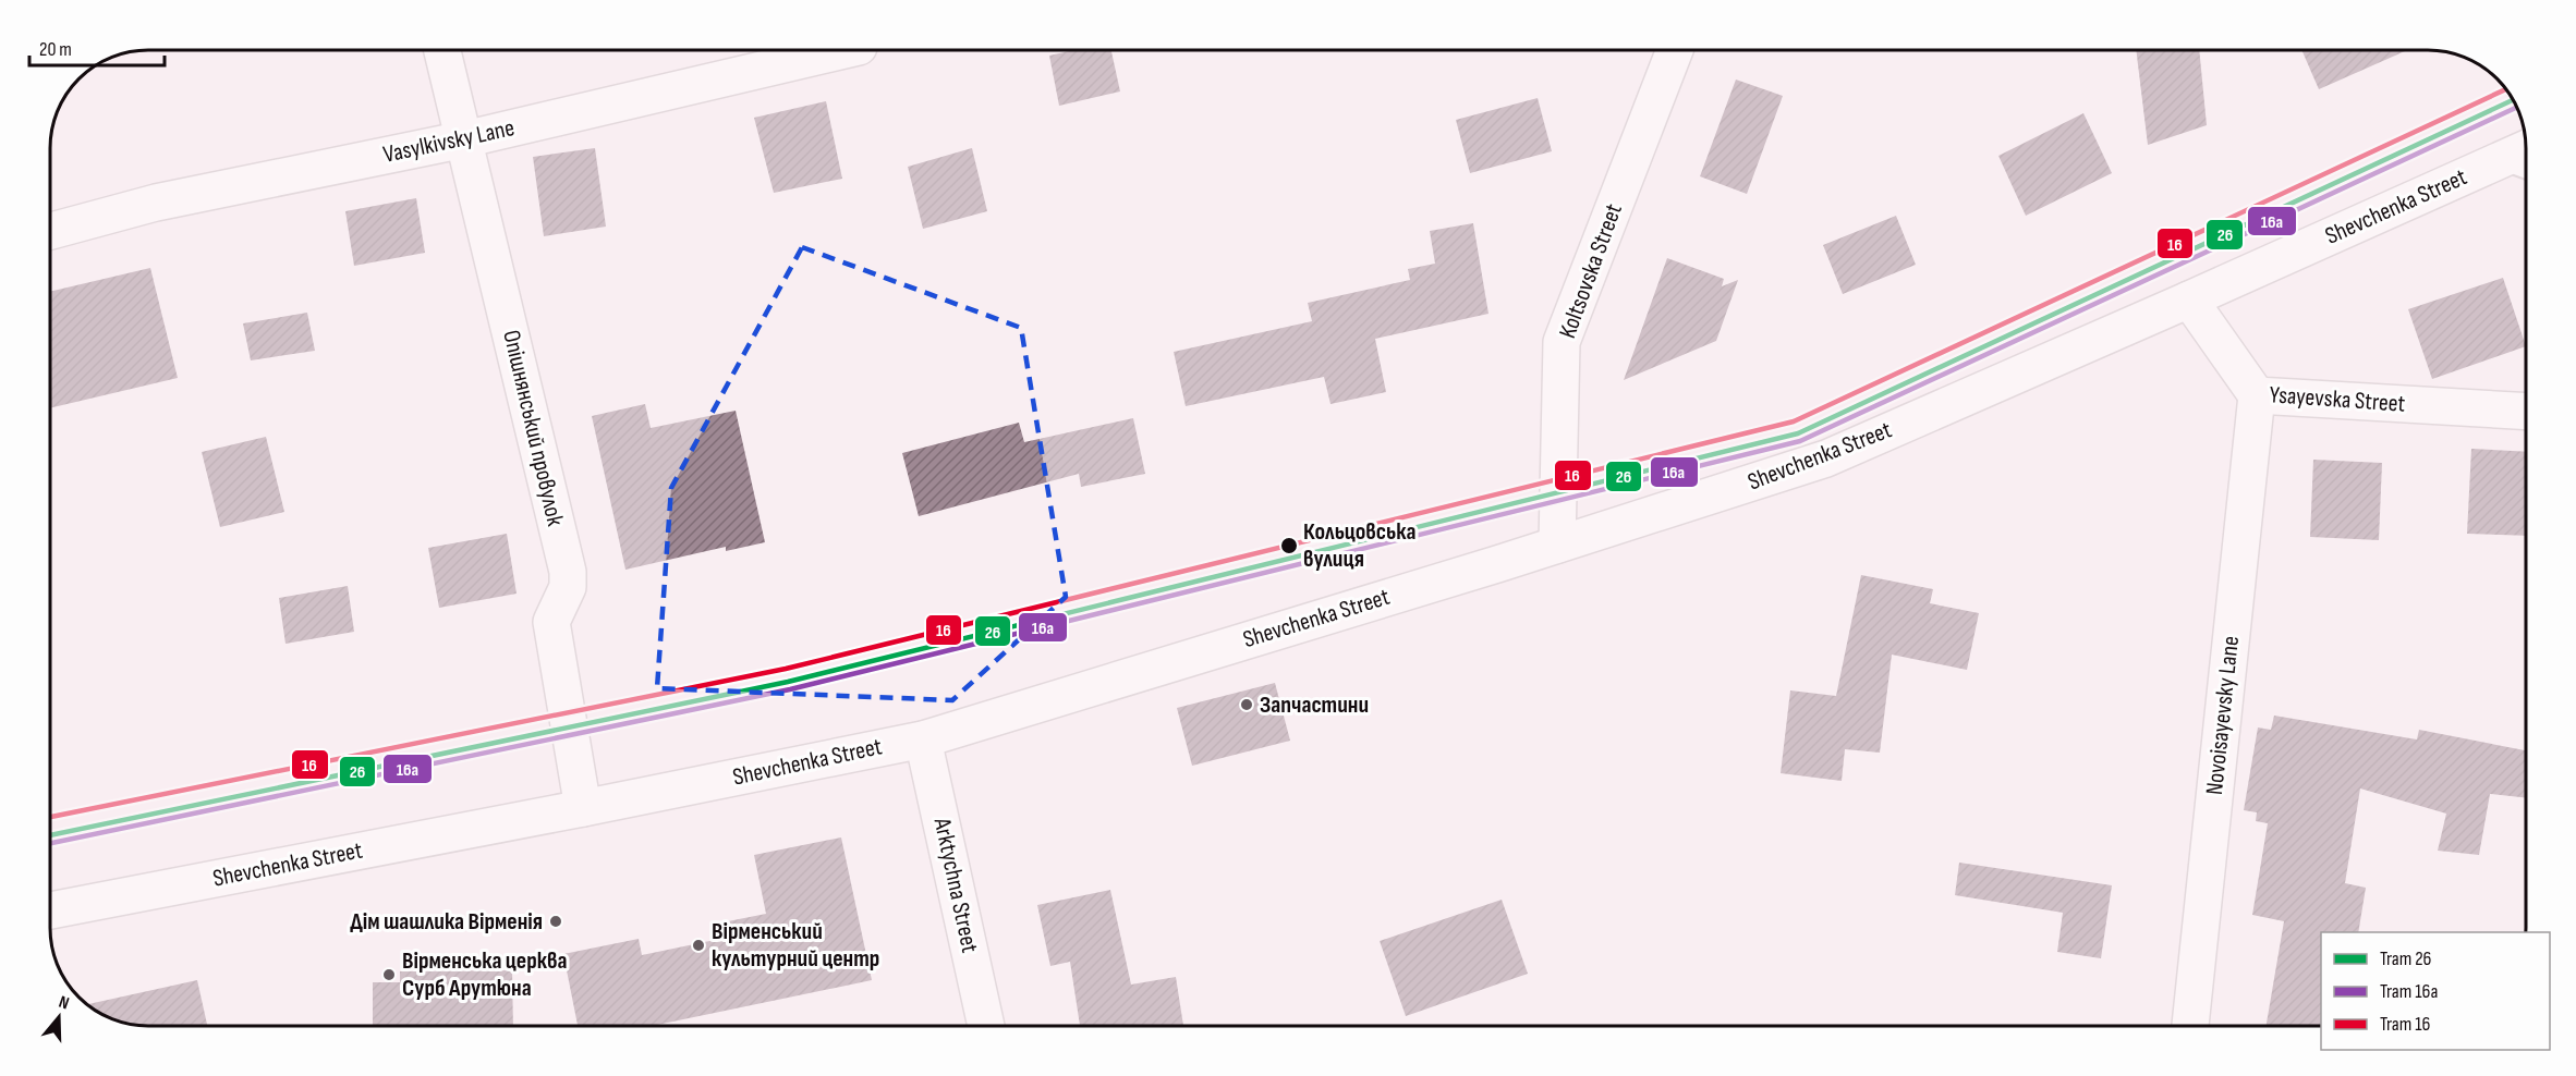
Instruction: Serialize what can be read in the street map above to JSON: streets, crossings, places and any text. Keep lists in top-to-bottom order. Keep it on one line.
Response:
{"streets":{"street":["Vasylkivsky Lane","Shevchenka Street","Koltsovska Street","Ysayevska Street","Опішнянський провулок","Novoisayevsky Lane","Arktychna Street"]},"crossings":[["Vasylkivsky Lane","Опішнянський провулок"],["Shevchenka Street","Koltsovska Street"],["Shevchenka Street","Ysayevska Street"],["Shevchenka Street","Опішнянський провулок"],["Shevchenka Street","Arktychna Street"],["Ysayevska Street","Novoisayevsky Lane"]],"places":["Кольцовська вулиця","Запчастини","Дім шашлика Вірменія","Вірменський культурний центр","Вірменська церква Сурб Арутюна"],"lines":["tram line 16","tram line 26","tram line 16a"],"legend":["Tram 26","Tram 16a","Tram 16"],"scale_bar":"20 m","north":"top"}
